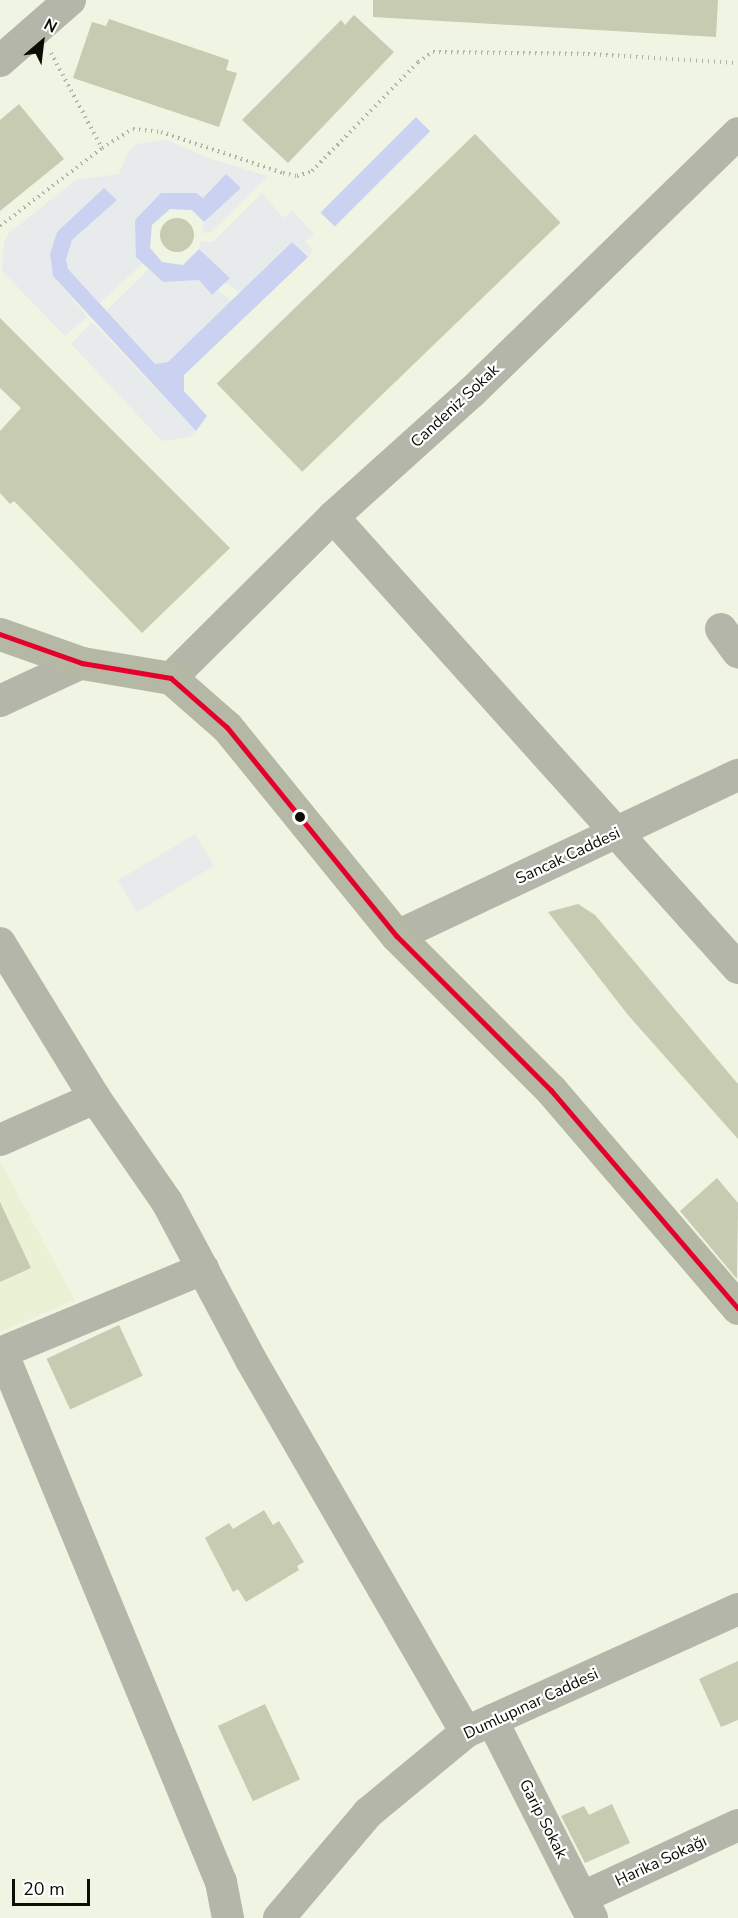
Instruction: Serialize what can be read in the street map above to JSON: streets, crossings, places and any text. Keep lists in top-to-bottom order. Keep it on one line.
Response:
{"streets":{"street":["Candeniz Sokak","Sancak Caddesi","Dumlupınar Caddesi","Garip Sokak","Harika Sokağı"]},"crossings":[["Dumlupınar Caddesi","Garip Sokak"],["Garip Sokak","Harika Sokağı"]],"scale_bar":"20 m","north":"top right"}
